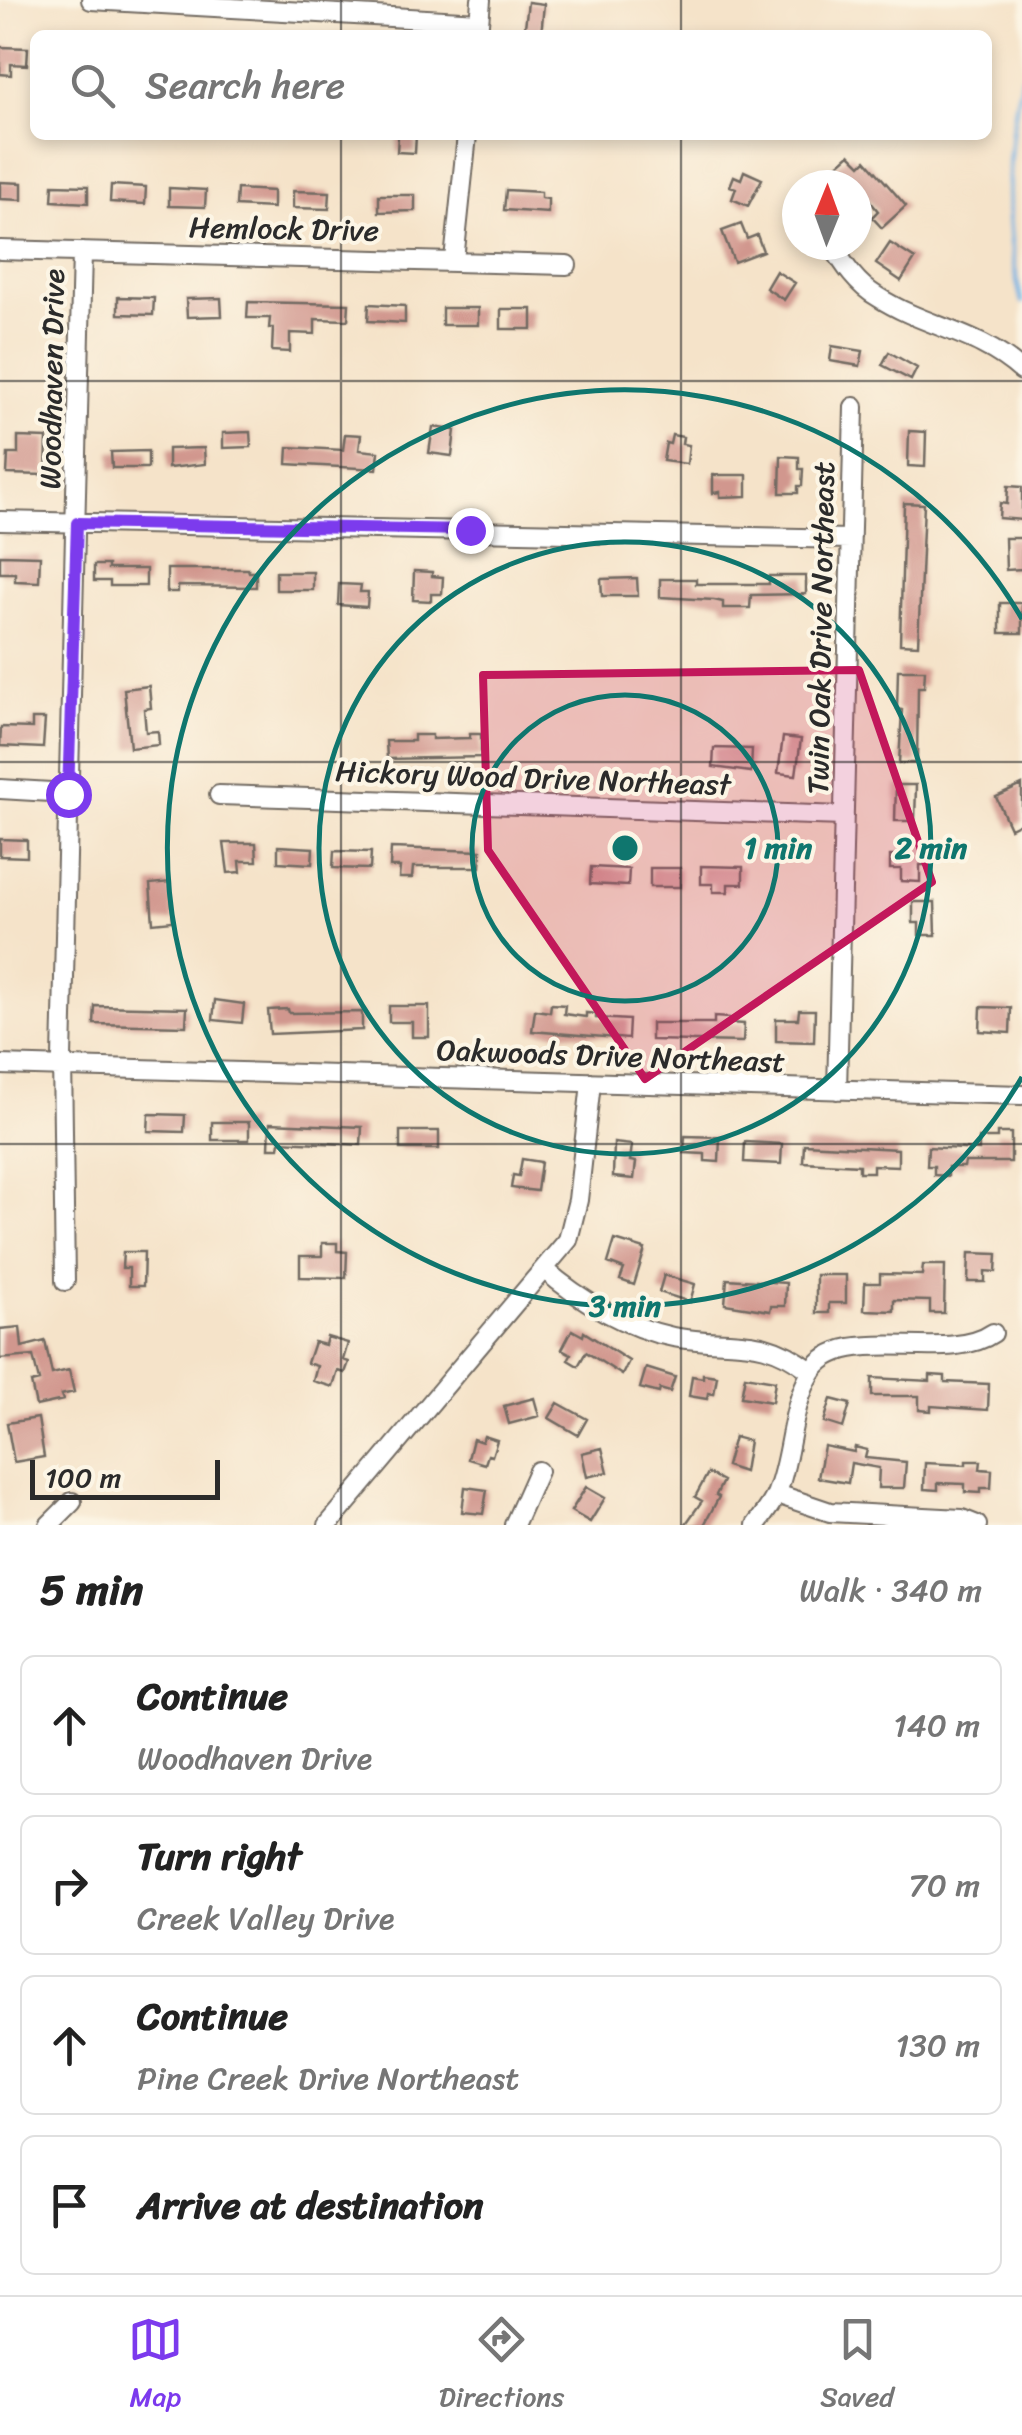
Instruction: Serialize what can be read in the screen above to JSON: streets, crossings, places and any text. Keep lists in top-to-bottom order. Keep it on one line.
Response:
{"streets":{"street":["Hemlock Drive","Woodhaven Drive","Twin Oak Drive Northeast","Hickory Wood Drive Northeast","Oakwoods Drive Northeast"]},"crossings":[["Hemlock Drive","Woodhaven Drive"],["Woodhaven Drive","Oakwoods Drive Northeast"],["Twin Oak Drive Northeast","Hickory Wood Drive Northeast"],["Twin Oak Drive Northeast","Oakwoods Drive Northeast"]],"scale_bar":"100 m","north":"top","page":{"search":"Search here","scale":"100 m","heading":["5 min","Walk · 340 m"],"list":[["Continue","Woodhaven Drive","140 m"],["Turn right","Creek Valley Drive","70 m"],["Continue","Pine Creek Drive Northeast","130 m"],"Arrive at destination"],"nav":["Map","Directions","Saved"]},"rings":["1 min","2 min","3 min"]}
